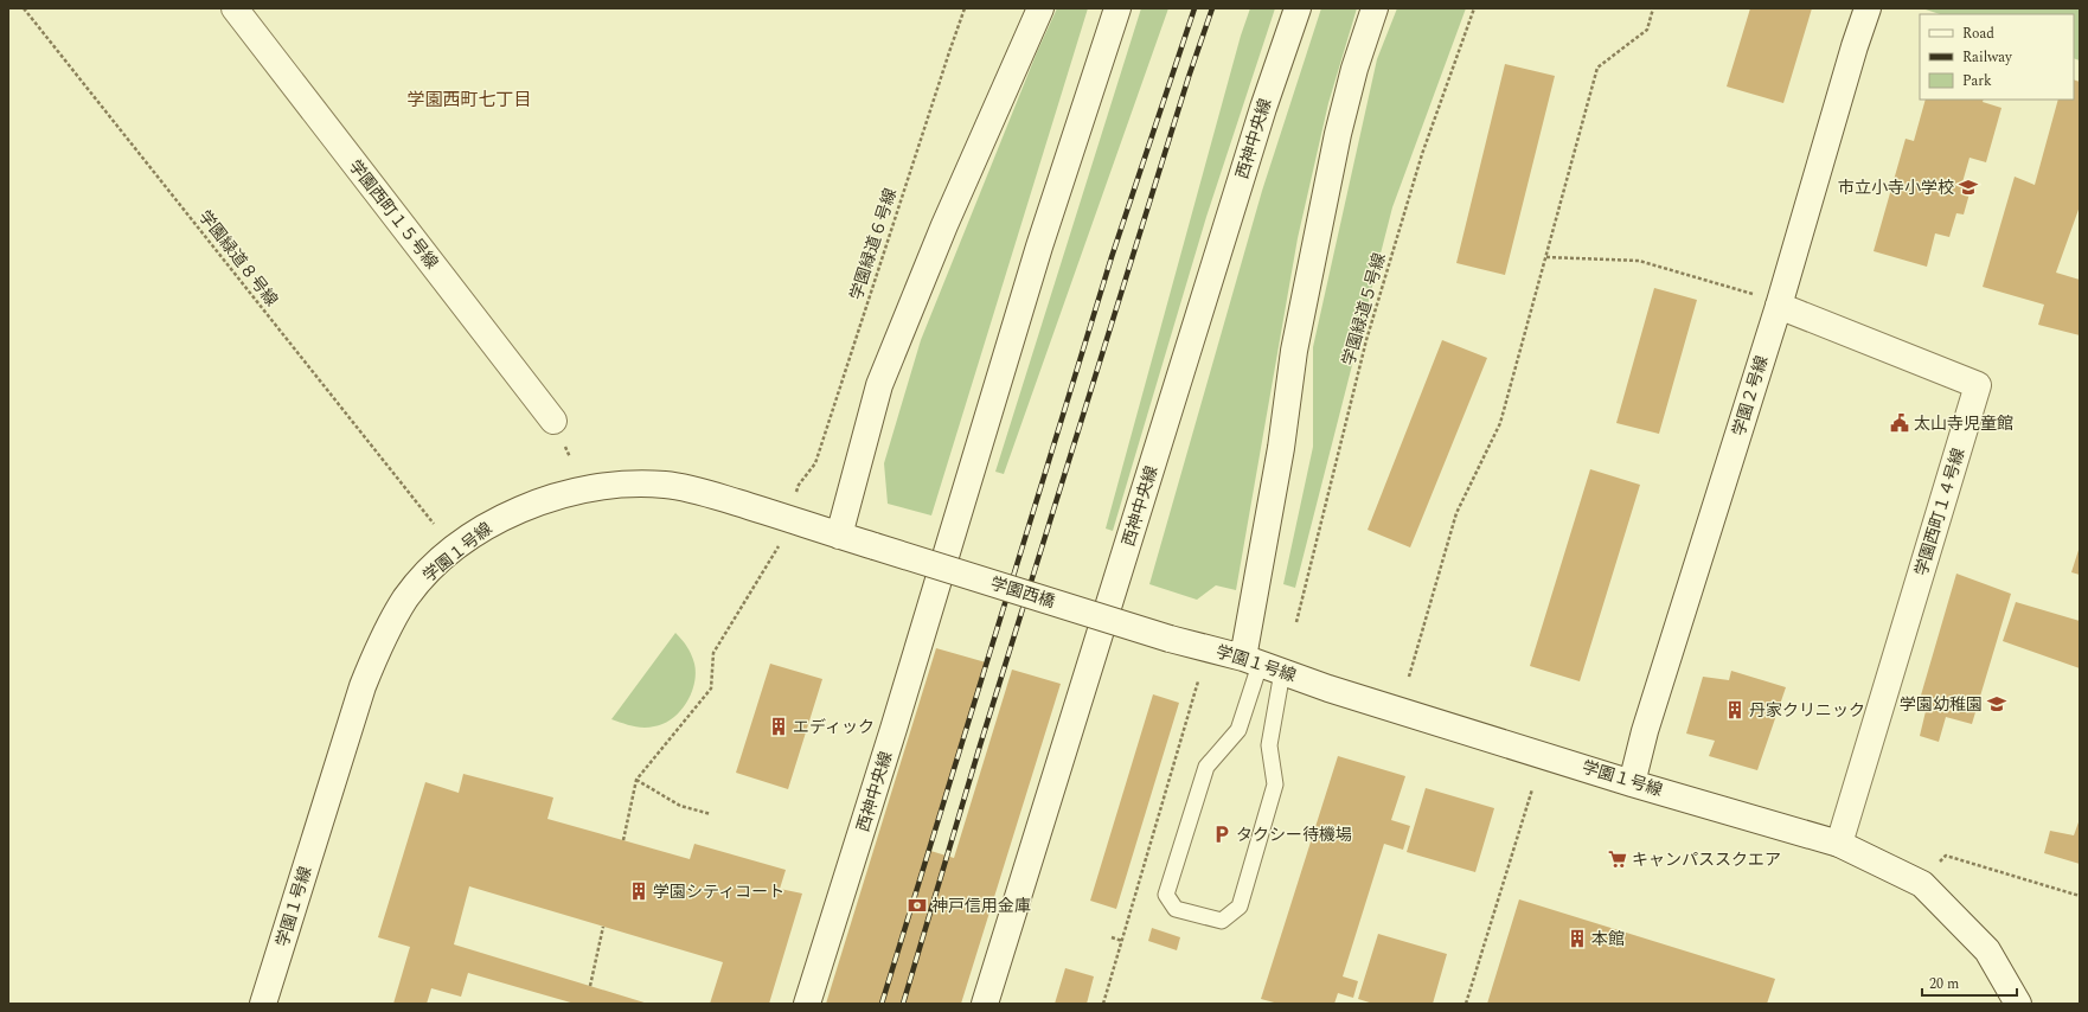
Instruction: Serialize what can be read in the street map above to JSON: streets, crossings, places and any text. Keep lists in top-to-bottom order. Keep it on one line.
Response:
{"streets":{"street":["西神中央線","学園西町１５号線","学園２号線","学園西町１４号線","学園１号線","学園西橋"],"path":["学園緑道６号線","学園緑道８号線","学園緑道５号線"]},"crossings":[["学園２号線","学園西町１４号線"],["学園２号線","学園１号線"],["学園西町１４号線","学園１号線"],["学園１号線","学園西橋"]],"districts":["学園西町七丁目"],"places":{"school or university":["市立小寺小学校","学園幼稚園"],"public building":["太山寺児童館"],"building":["丹家クリニック","エディック","学園シティコート","本館"],"parking":["タクシー待機場"],"supermarket":["キャンパススクエア"],"bank":["神戸信用金庫"]},"legend":["Road","Railway","Park"],"scale_bar":"20 m"}
